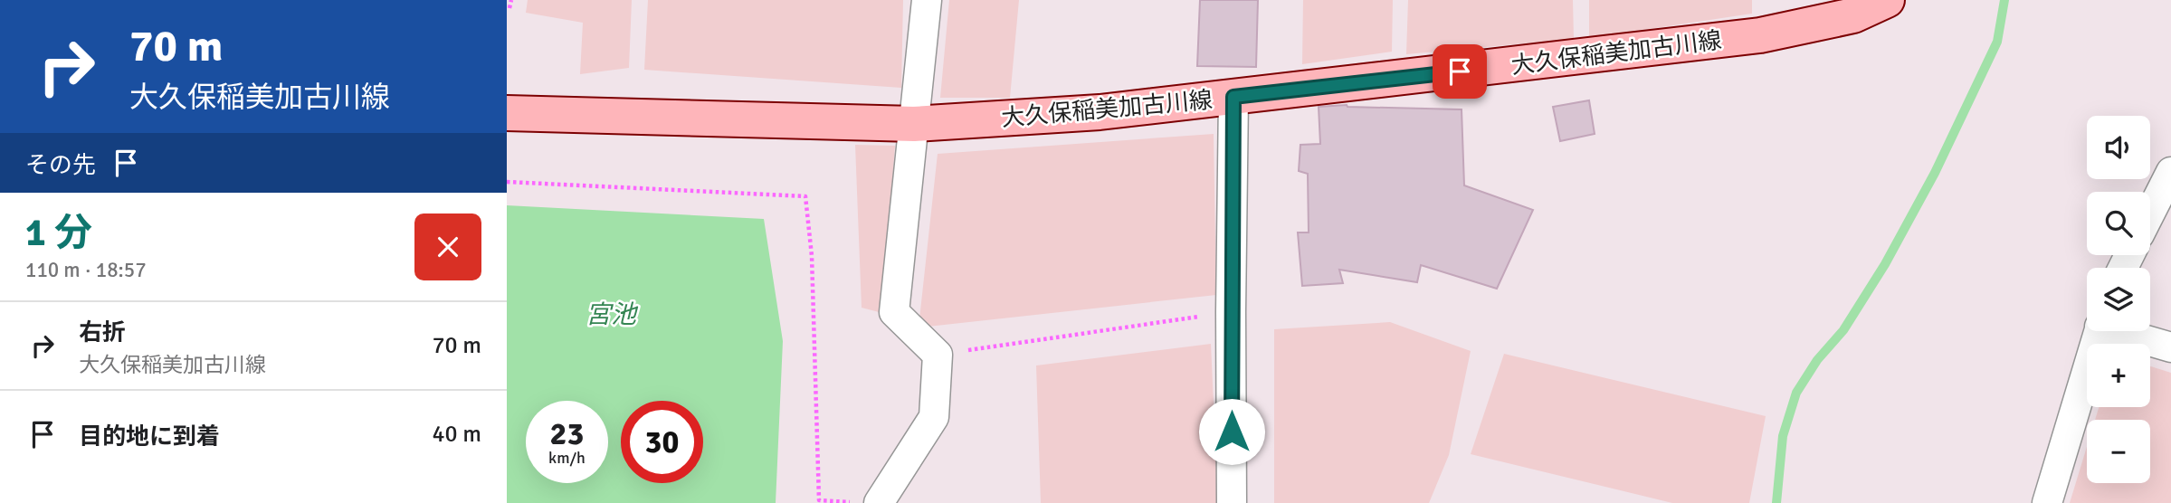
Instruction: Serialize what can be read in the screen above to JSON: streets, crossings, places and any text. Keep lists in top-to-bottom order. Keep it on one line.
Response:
{"streets":{"main road":["大久保稲美加古川線"]},"water":["宮池"],"page":{"turn":["70 m","大久保稲美加古川線"],"map_buttons":["+","−"],"then":"その先","heading":["1 分","110 m · 18:57"],"list":[{"name":"右折","note":"大久保稲美加古川線","value":"70 m"},{"name":"目的地に到着","value":"40 m"}],"speed":"23 km/h","limit":"30"}}
